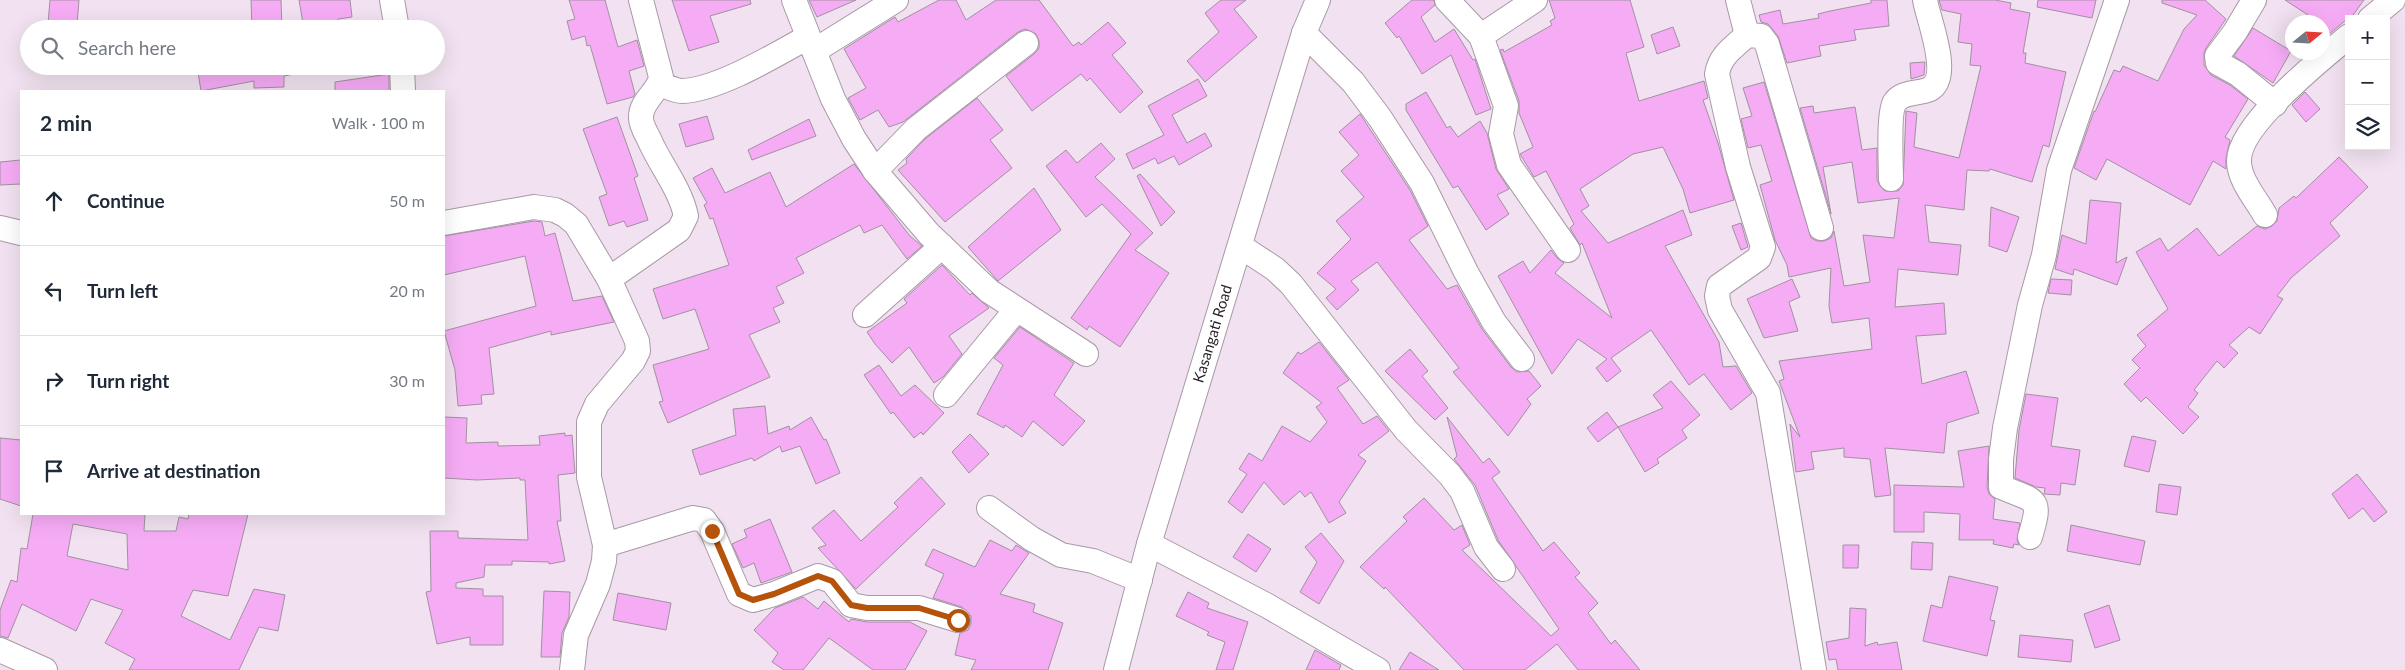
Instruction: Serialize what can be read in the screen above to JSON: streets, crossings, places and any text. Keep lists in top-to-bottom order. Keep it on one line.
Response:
{"streets":{"street":["Kasangati Road"]},"north":"right","page":{"map_buttons":["+","−"],"search":"Search here","heading":["2 min","Walk · 100 m"],"list":[["Continue","50 m"],["Turn left","20 m"],["Turn right","30 m"],"Arrive at destination"]}}
